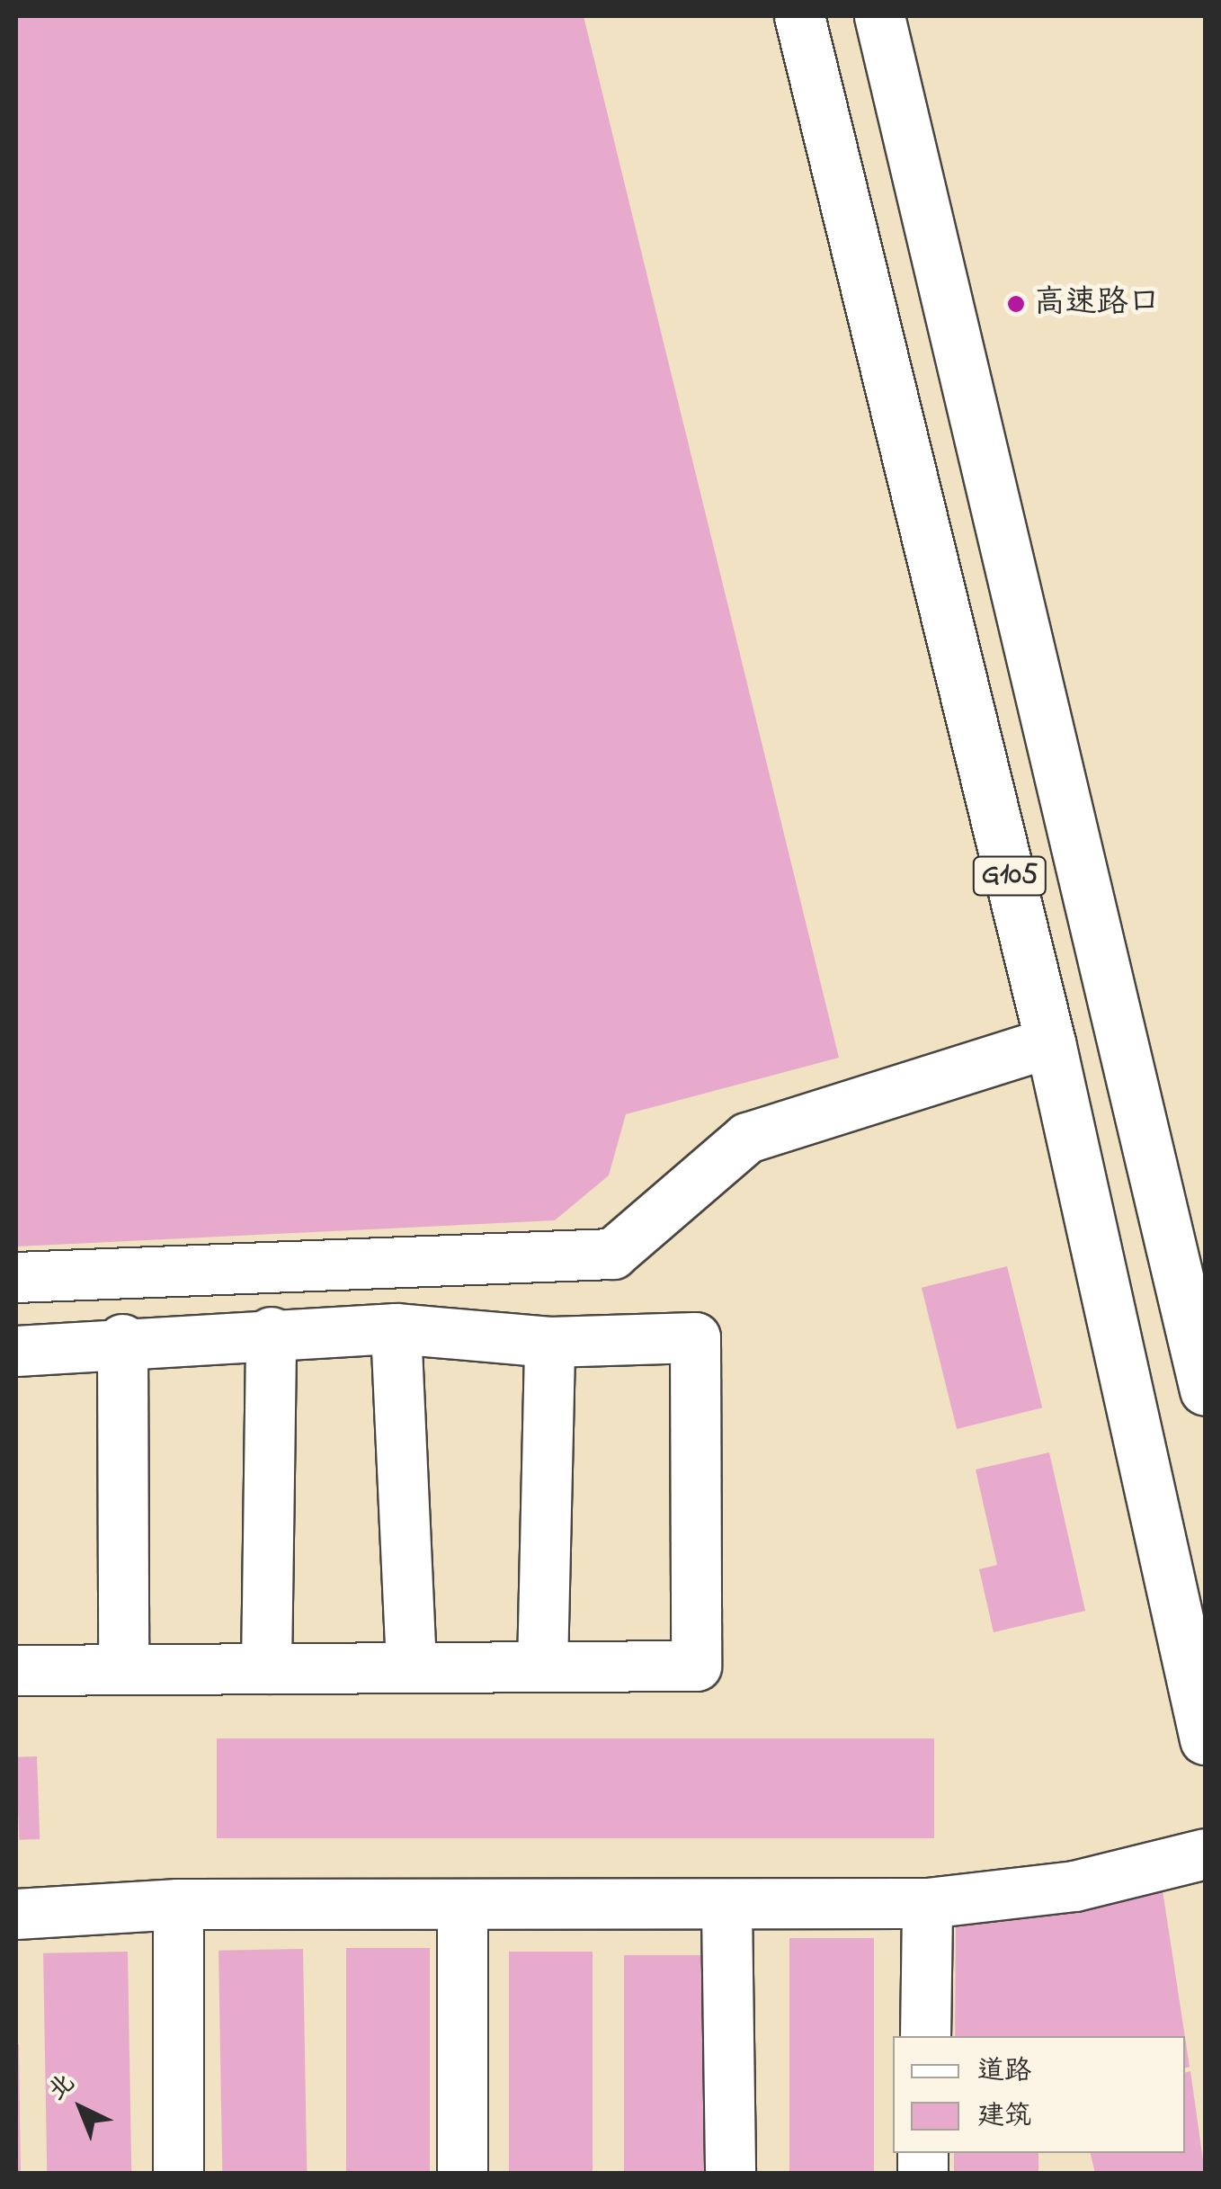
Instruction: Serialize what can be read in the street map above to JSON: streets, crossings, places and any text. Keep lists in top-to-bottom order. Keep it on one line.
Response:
{"streets":{"main road":["G105"]},"places":["高速路口"],"legend":["道路","建筑"],"north":"top left"}
